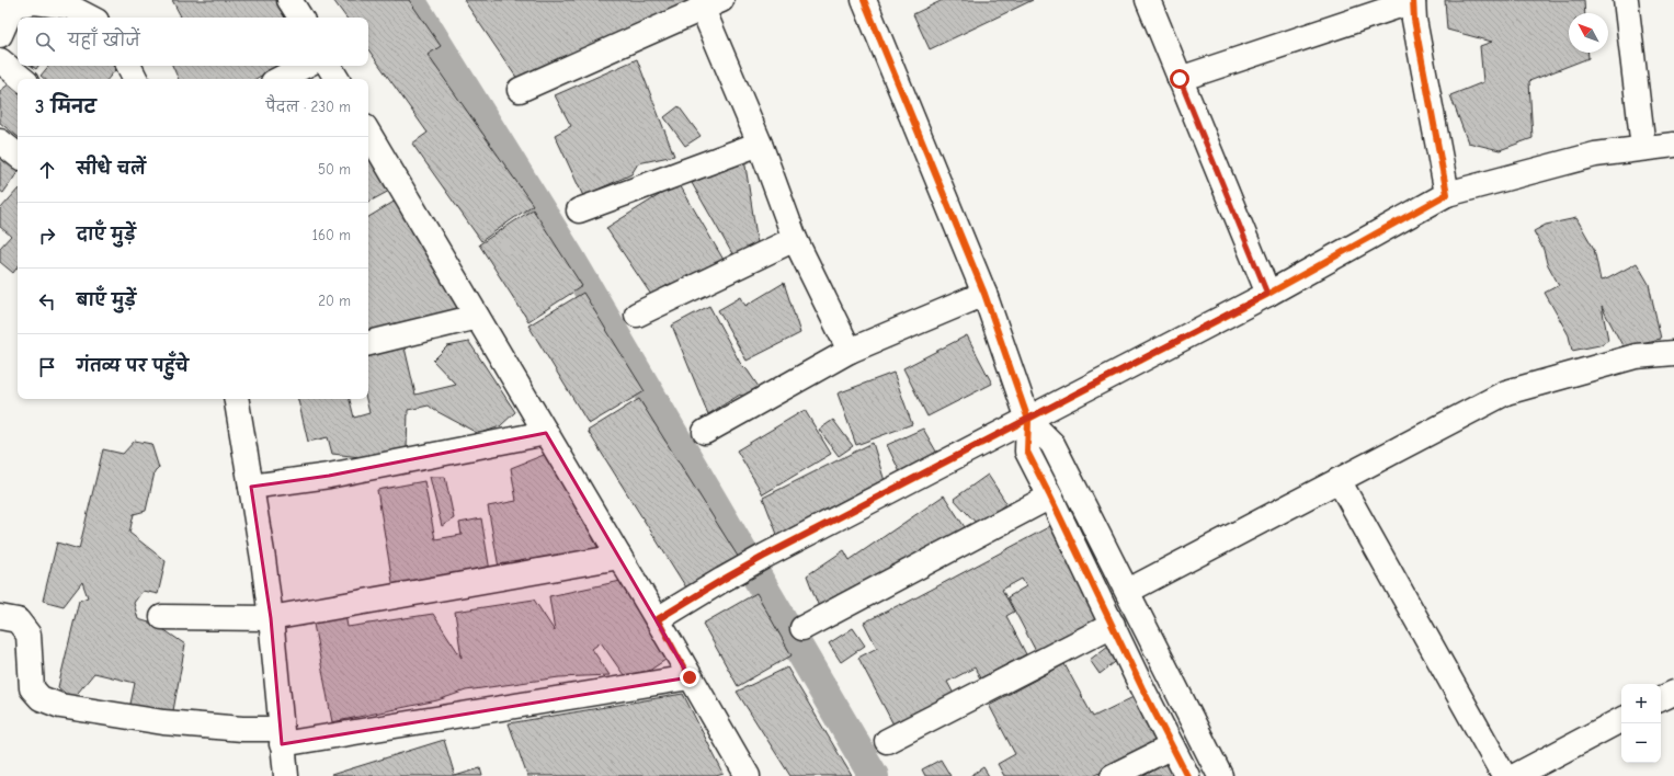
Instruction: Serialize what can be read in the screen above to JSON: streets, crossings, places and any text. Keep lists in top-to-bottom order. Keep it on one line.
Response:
{"north":"top left","page":{"search":"यहाँ खोजें","heading":["3 मिनट","पैदल · 230 m"],"list":[["सीधे चलें","50 m"],["दाएँ मुड़ें","160 m"],["बाएँ मुड़ें","20 m"],"गंतव्य पर पहुँचे"],"map_buttons":["+","−"]}}
